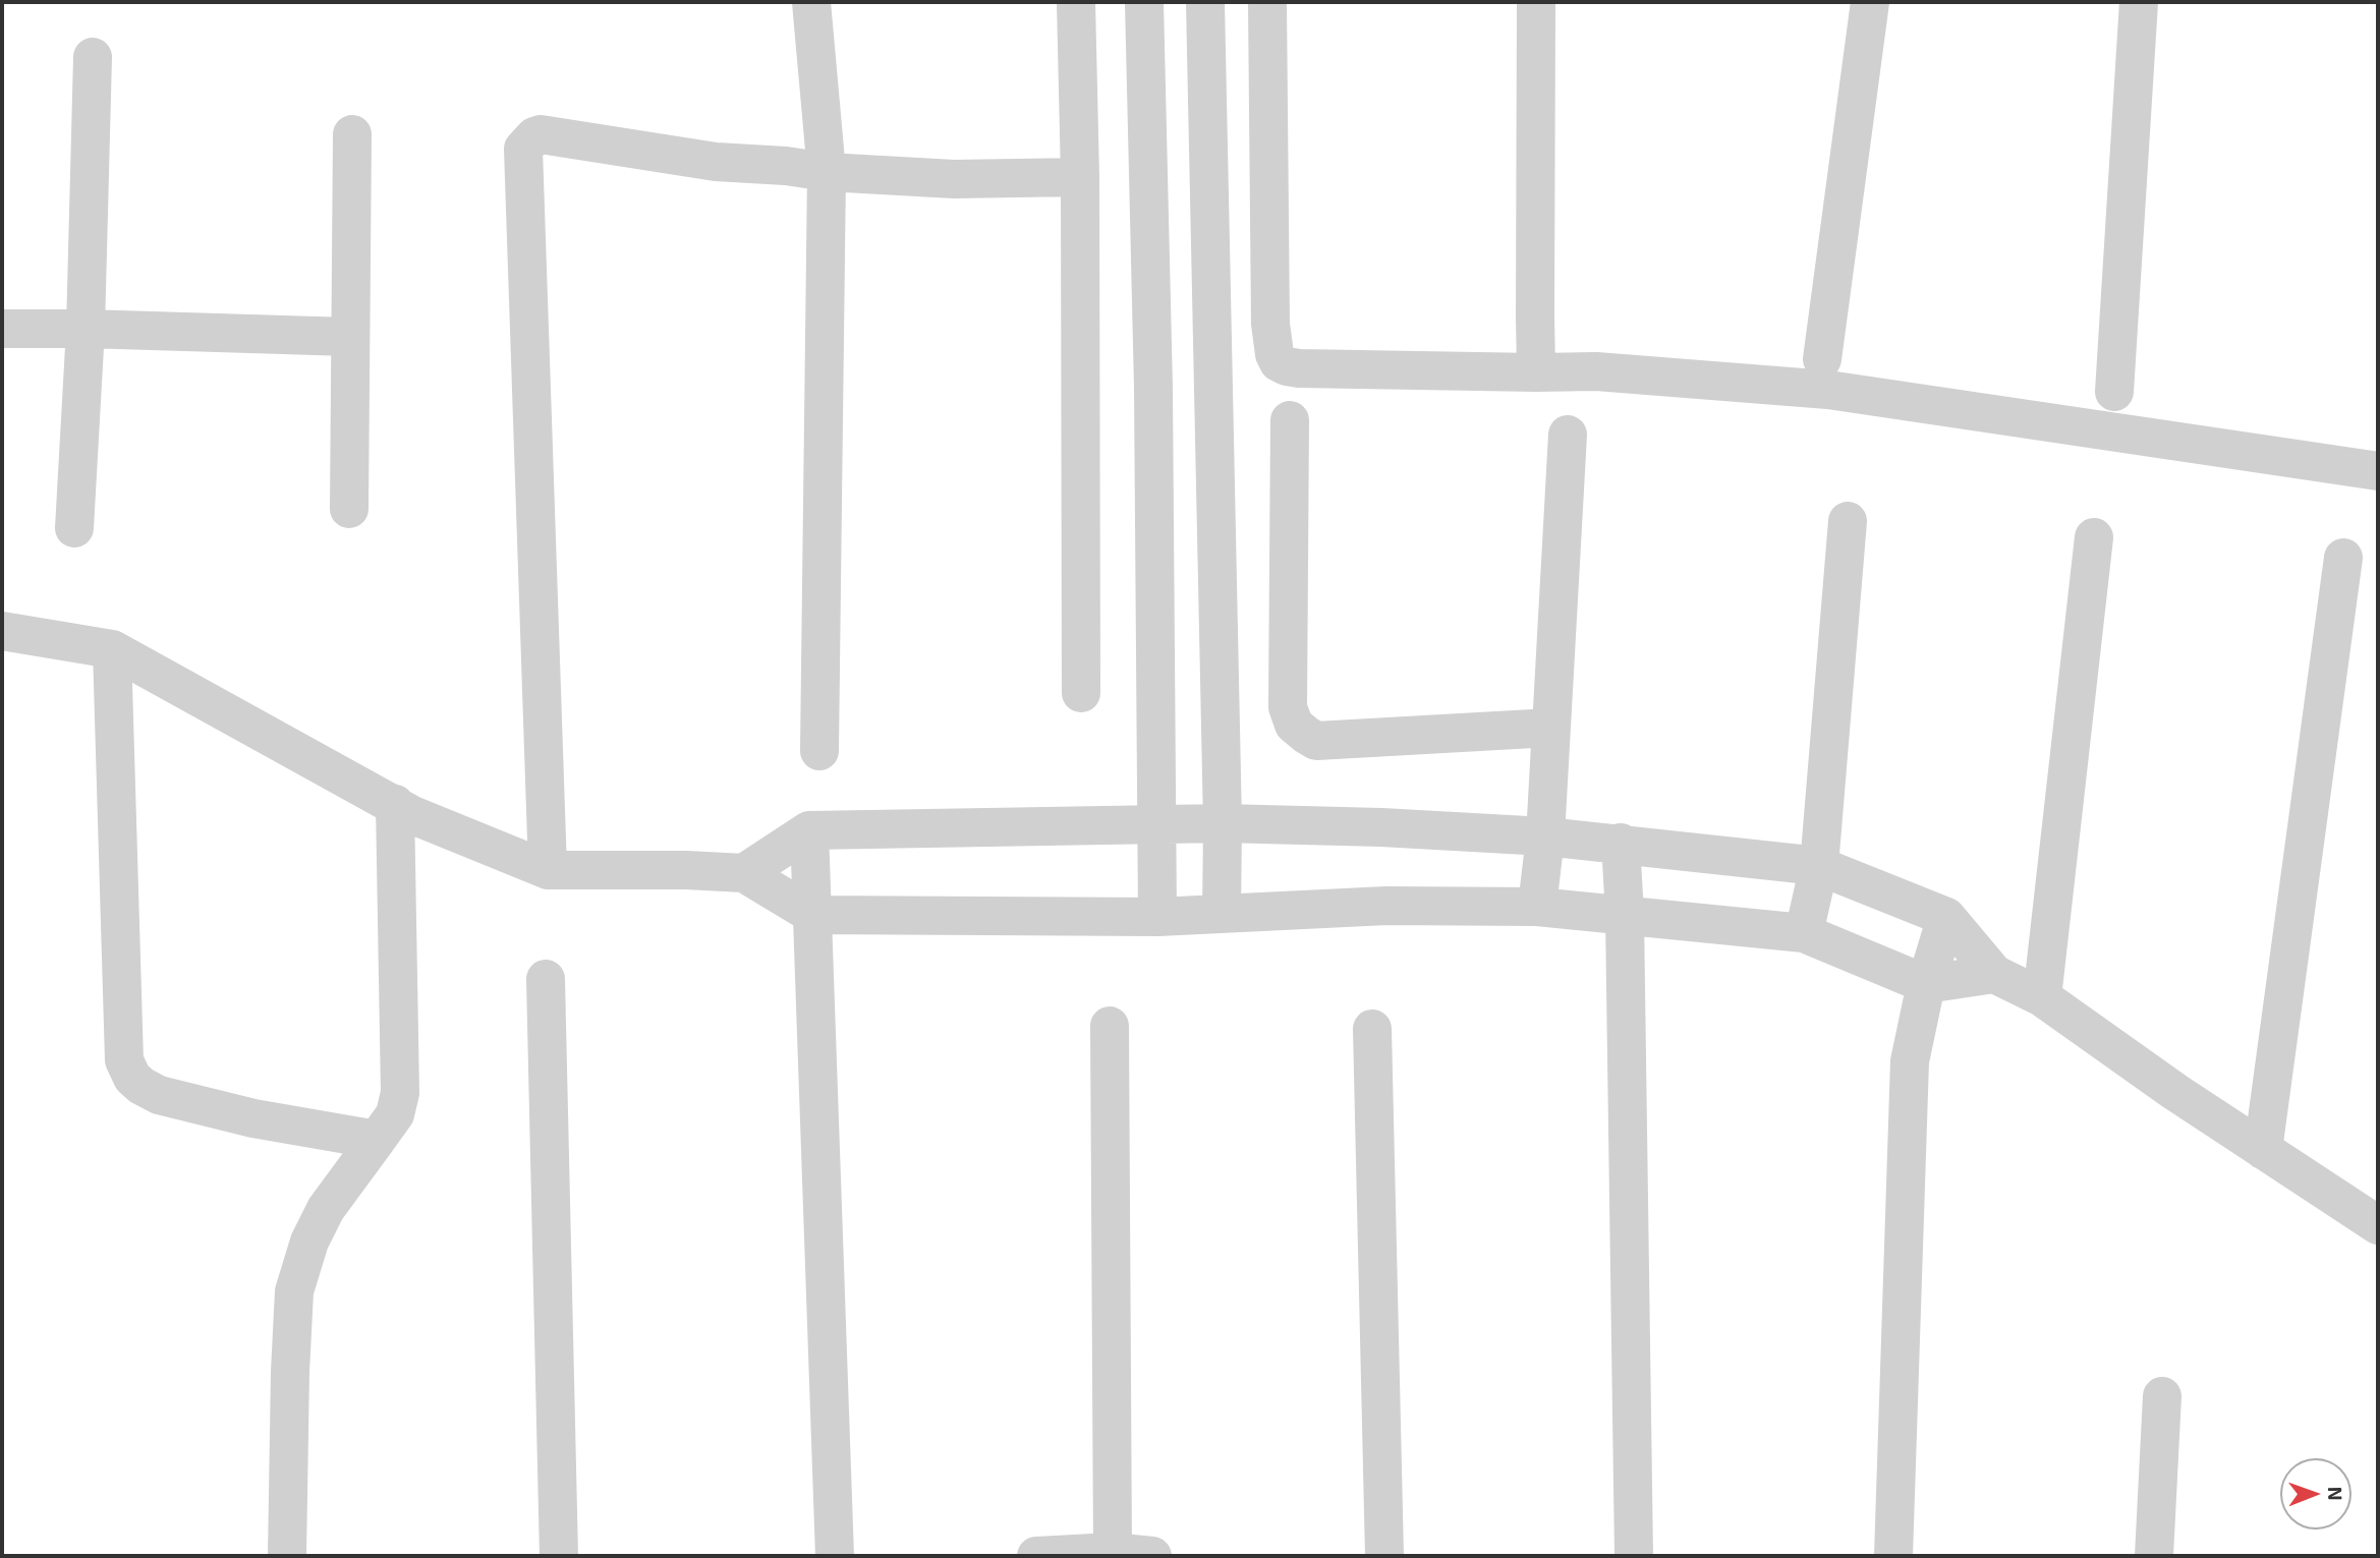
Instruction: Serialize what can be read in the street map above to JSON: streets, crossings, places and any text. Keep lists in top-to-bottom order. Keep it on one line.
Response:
{"north":"right"}
